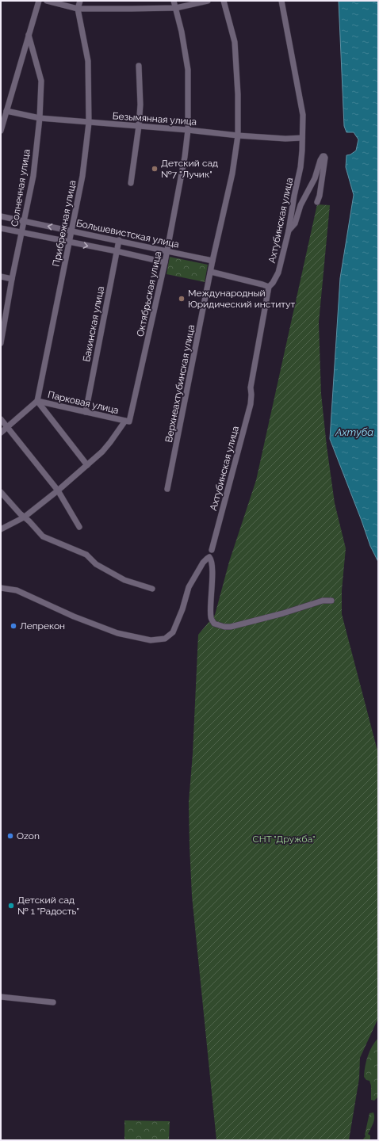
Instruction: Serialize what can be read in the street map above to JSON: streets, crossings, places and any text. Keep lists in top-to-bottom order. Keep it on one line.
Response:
{"streets":{"street":["Безымянная улица","Солнечная улица","Ахтубинская улица","Прибрежная улица","Большевистская улица","Октябрьская улица","Бакинская улица","Верхнеахтубинская улица","Парковая улица"]},"crossings":[["Безымянная улица","Солнечная улица"],["Безымянная улица","Ахтубинская улица"],["Безымянная улица","Прибрежная улица"],["Безымянная улица","Октябрьская улица"],["Безымянная улица","Верхнеахтубинская улица"],["Солнечная улица","Большевистская улица"],["Прибрежная улица","Большевистская улица"],["Прибрежная улица","Парковая улица"],["Большевистская улица","Октябрьская улица"],["Большевистская улица","Бакинская улица"],["Большевистская улица","Верхнеахтубинская улица"],["Октябрьская улица","Парковая улица"],["Бакинская улица","Парковая улица"]],"water":["Ахтуба"],"parks":["СНТ \"Дружба\""],"places":["Детский сад №7 \"Лучик\"","Международный Юридический институт","Лепрекон","Ozon","Детский сад № 1 \"Радость\""]}
